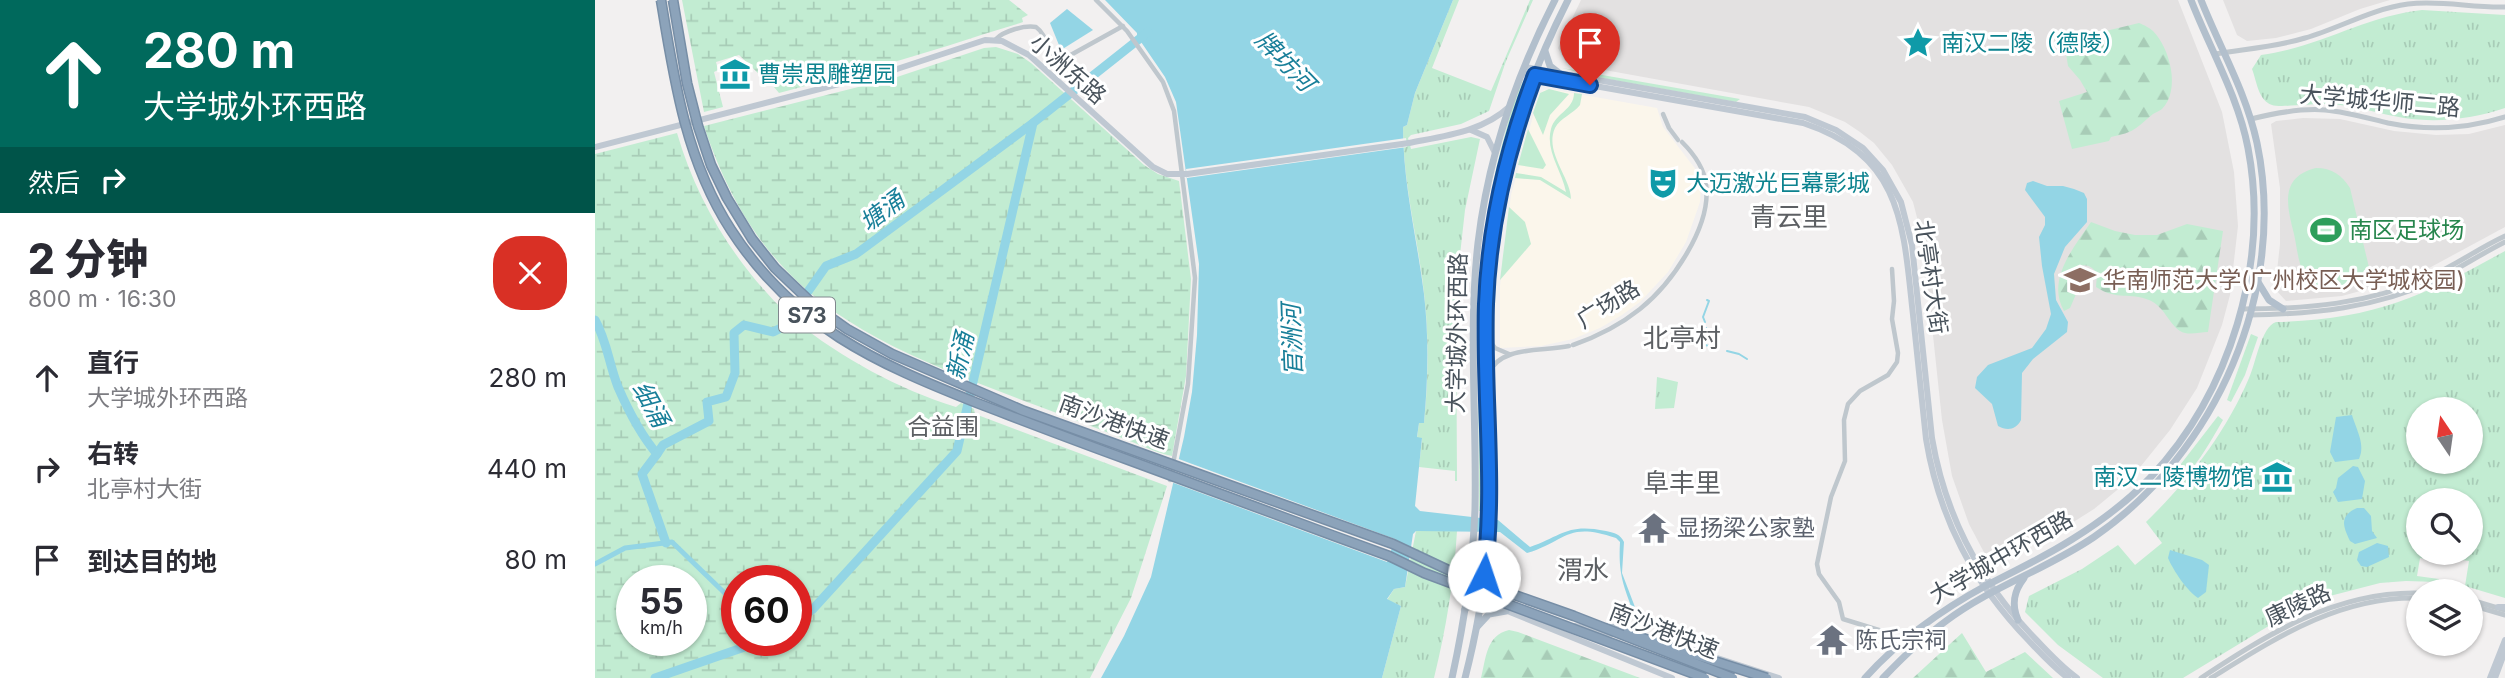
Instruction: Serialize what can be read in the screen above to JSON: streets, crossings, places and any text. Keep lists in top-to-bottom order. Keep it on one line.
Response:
{"streets":{"highway":["S73","南沙港快速"],"main road":["小洲东路","北亭村大街","大学城外环西路","大学城中环西路"],"street":["大学城华师二路","广场路","康陵路"]},"crossings":[["小洲东路","大学城外环西路"],["大学城华师二路","大学城中环西路"],["北亭村大街","广场路"],["北亭村大街","大学城外环西路"],["北亭村大街","大学城中环西路"]],"districts":["青云里","北亭村","合益围","阜丰里","渭水"],"water":["牌坊河","塘涌","官洲河","新涌","细涌"],"places":{"place":["南汉二陵（德陵）"],"museum":["曹崇思雕塑园","南汉二陵博物馆"],"theatre":["大迈激光巨幕影城"],"sports":["南区足球场"],"school or university":["华南师范大学(广州校区大学城校园)"],"temple":["显扬梁公家塾","陈氏宗祠"]},"north":"top","page":{"turn":["280 m","大学城外环西路"],"then":"然后","heading":["2 分钟","800 m · 16:30"],"list":[{"name":"直行","note":"大学城外环西路","value":"280 m"},{"name":"右转","note":"北亭村大街","value":"440 m"},{"name":"到达目的地","value":"80 m"}],"speed":"55 km/h","limit":"60"}}
